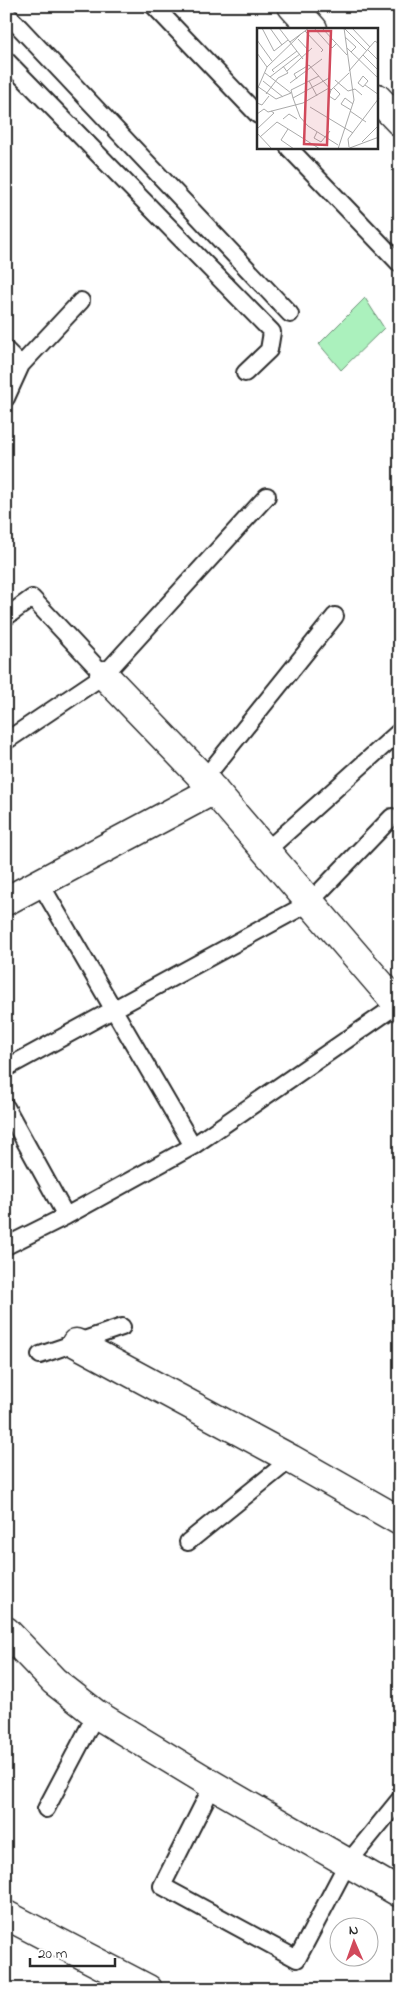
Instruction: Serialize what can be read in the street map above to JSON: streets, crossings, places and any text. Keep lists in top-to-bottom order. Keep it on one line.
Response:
{"scale_bar":"20 m","north":"top"}
